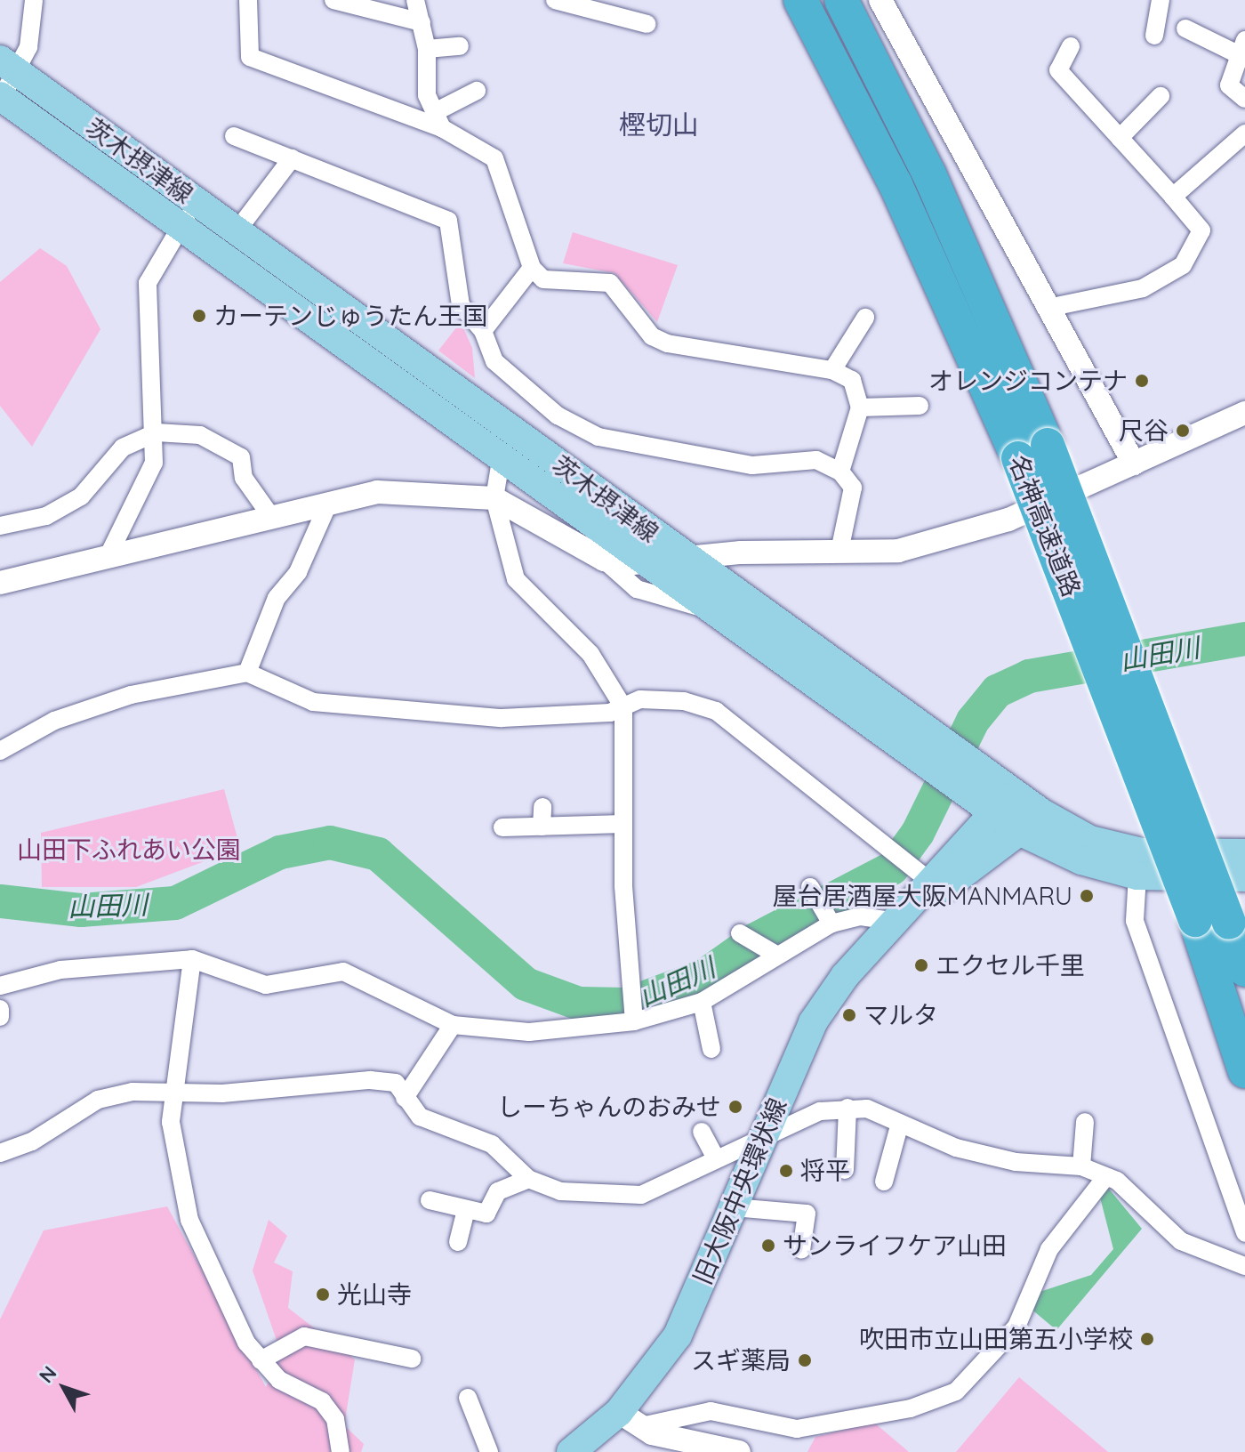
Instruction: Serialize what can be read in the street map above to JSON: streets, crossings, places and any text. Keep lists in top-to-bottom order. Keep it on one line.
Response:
{"streets":{"highway":["名神高速道路"],"main road":["茨木摂津線","旧大阪中央環状線"]},"crossings":[["茨木摂津線","旧大阪中央環状線"]],"districts":["樫切山"],"water":["山田川"],"parks":["山田下ふれあい公園"],"places":["カーテンじゅうたん王国","オレンジコンテナ","尺谷","屋台居酒屋大阪MANMARU","エクセル千里","マルタ","しーちゃんのおみせ","将平","サンライフケア山田","光山寺","吹田市立山田第五小学校","スギ薬局"],"north":"top left"}
